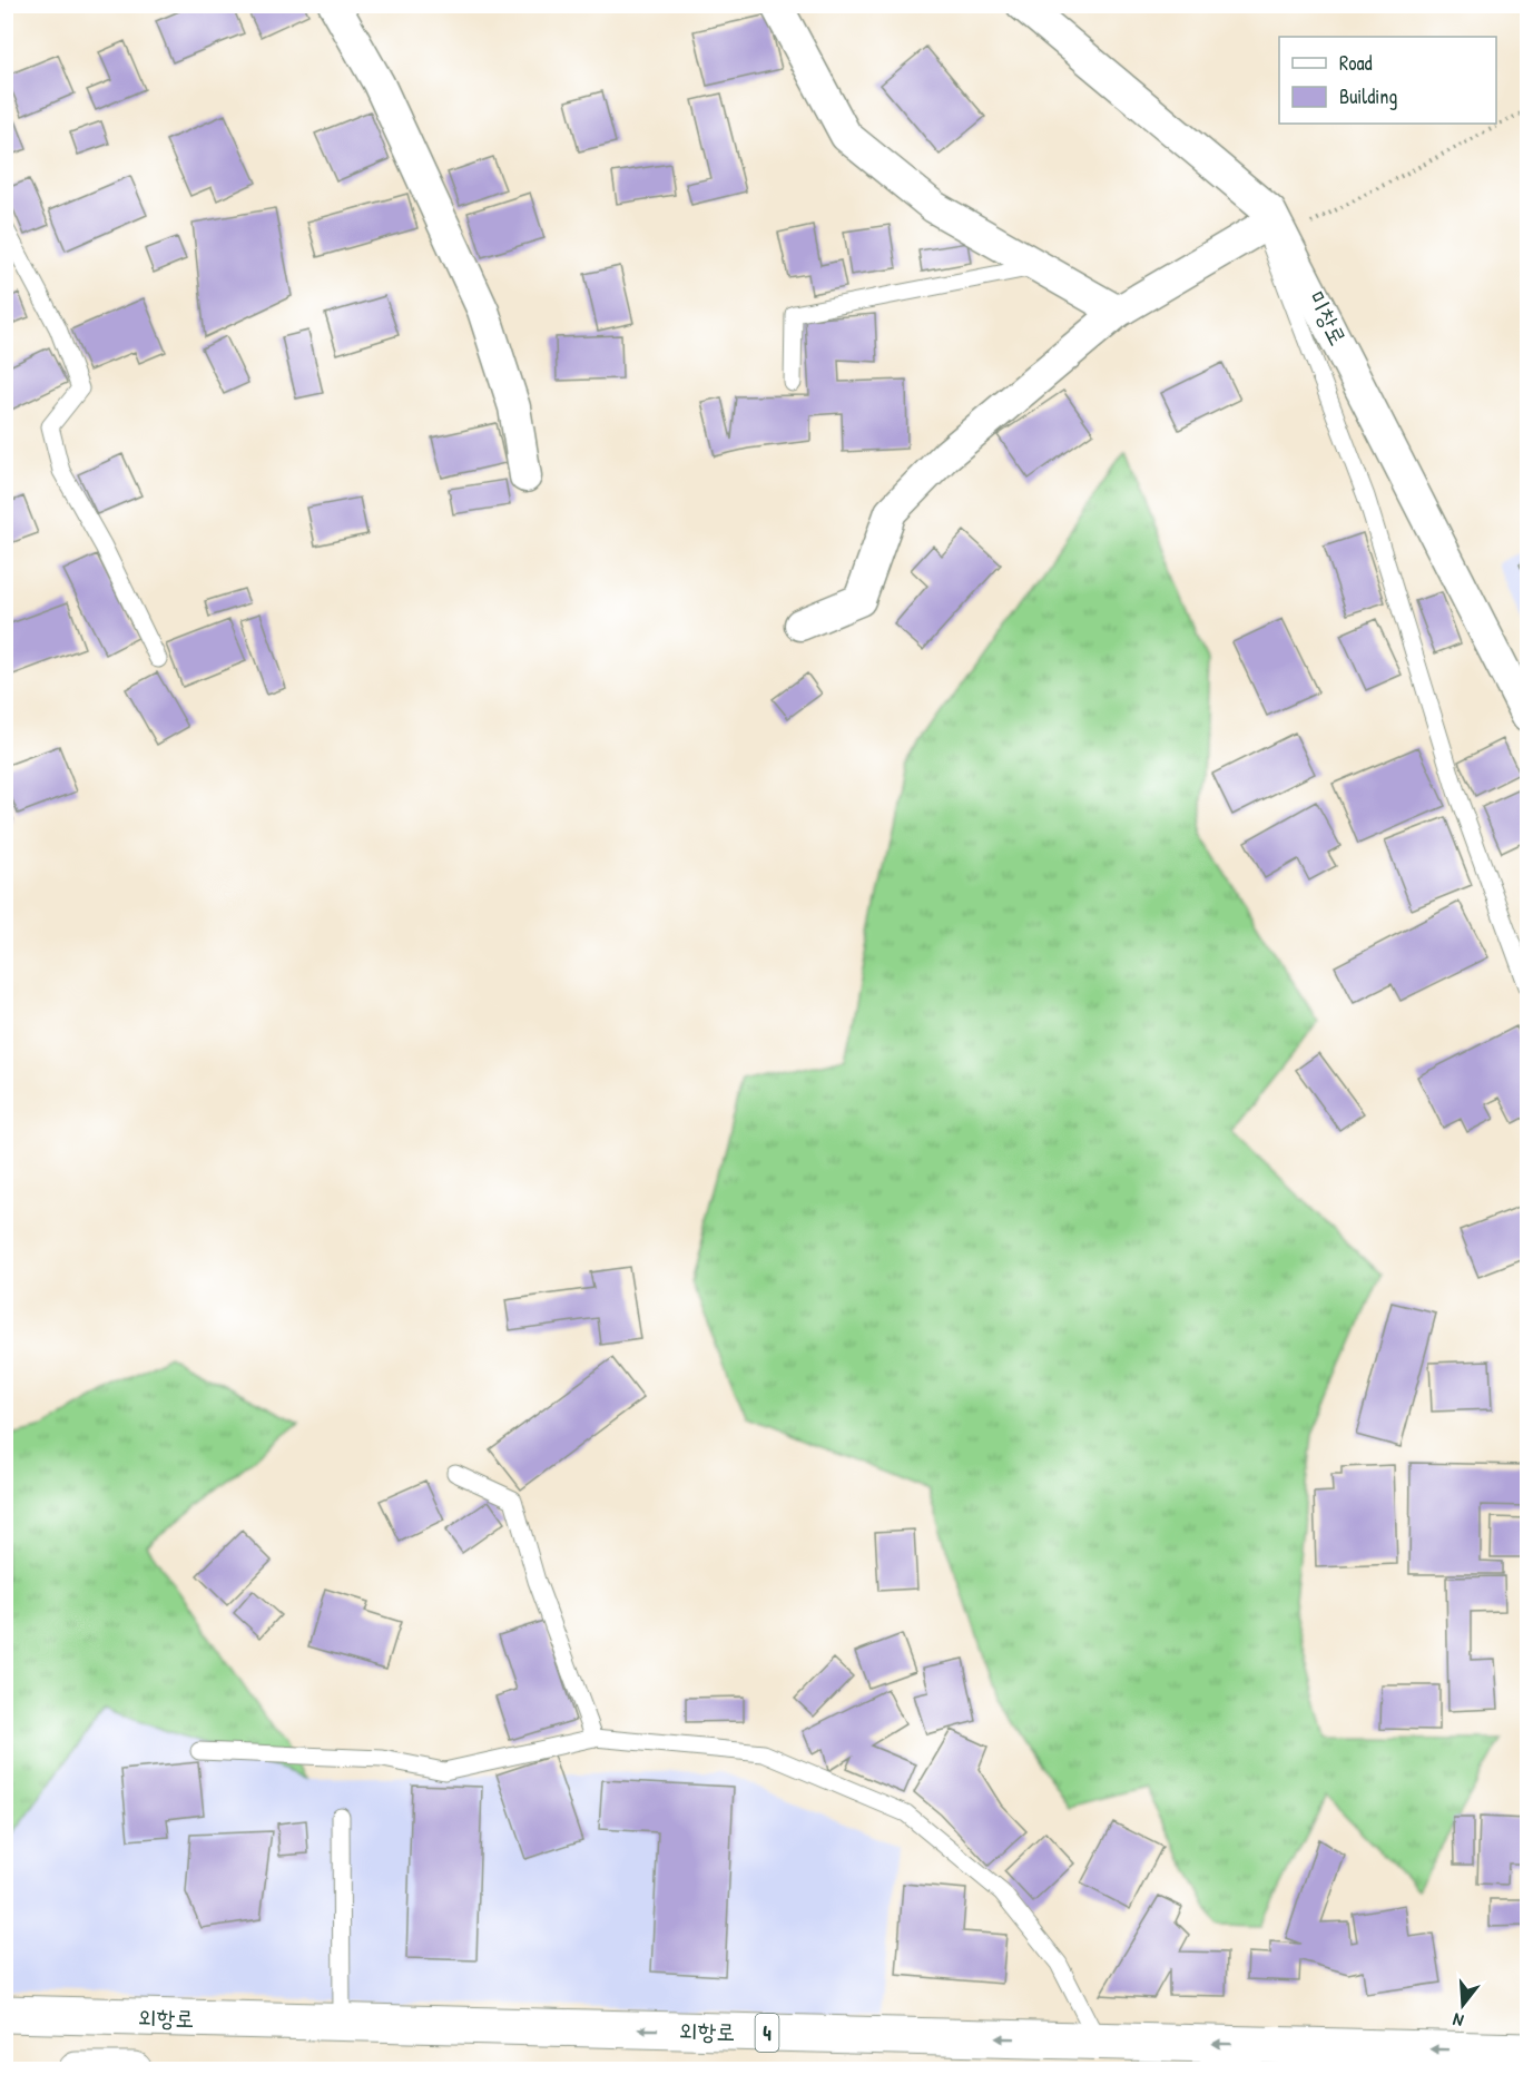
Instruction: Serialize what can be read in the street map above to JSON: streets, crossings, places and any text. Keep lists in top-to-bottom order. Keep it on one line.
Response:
{"streets":{"main road":["외항로","4"],"street":["미창로"]},"one_way":["외항로"],"legend":["Road","Building"],"north":"bottom"}
